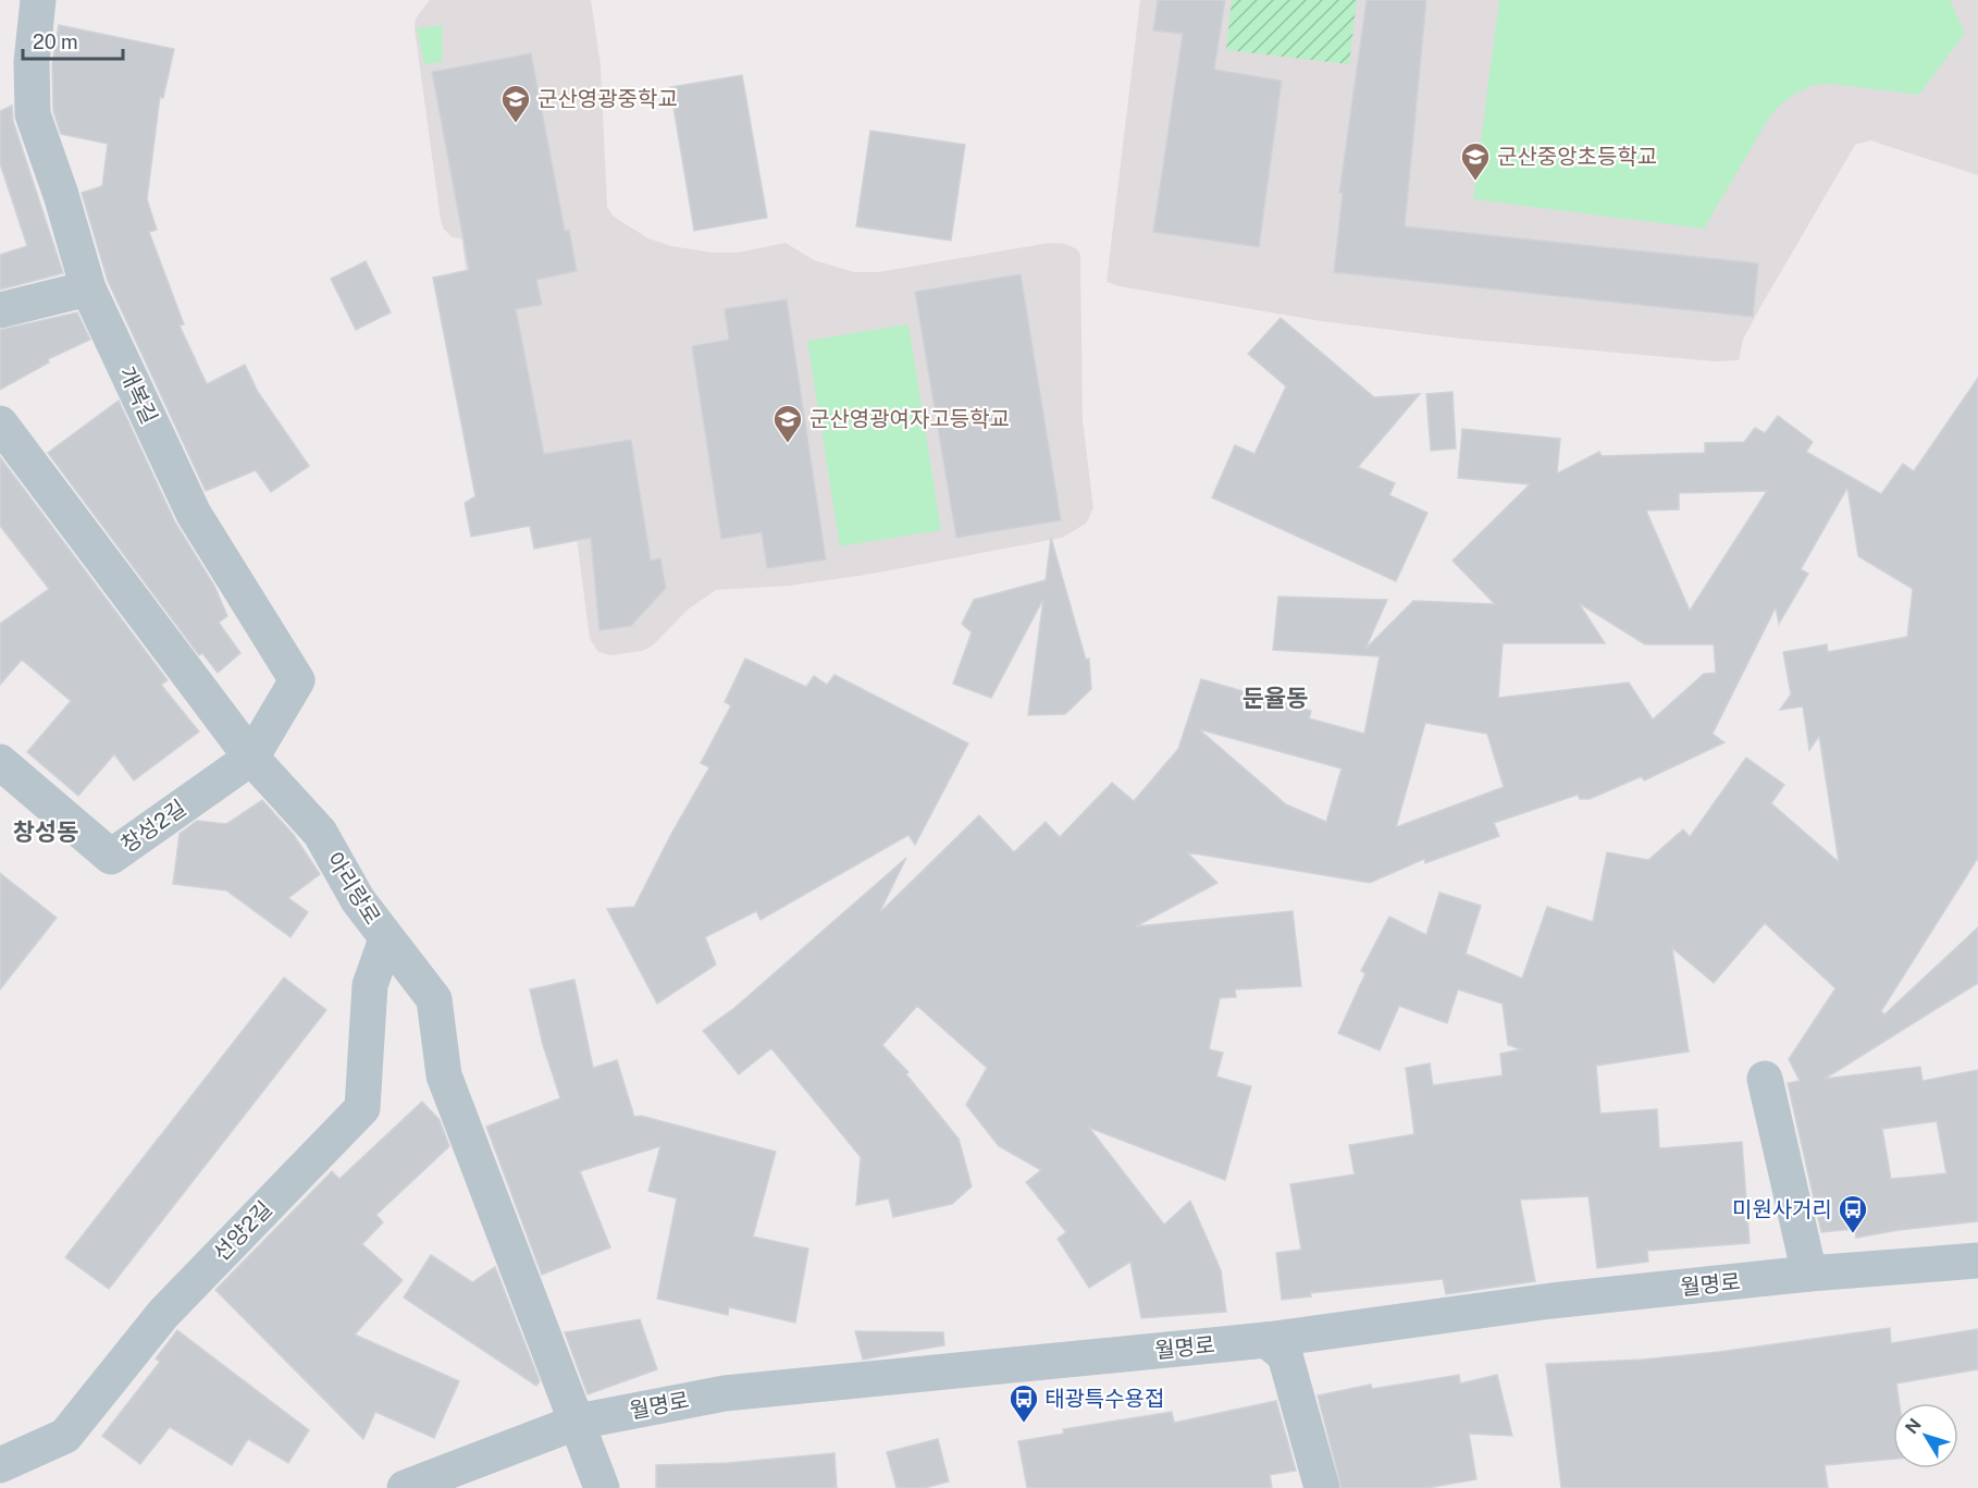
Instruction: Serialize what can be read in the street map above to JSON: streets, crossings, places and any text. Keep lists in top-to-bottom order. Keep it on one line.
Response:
{"streets":{"street":["개복길","창성2길","아리랑로","선양2길","월명로"]},"crossings":[["개복길","창성2길"],["개복길","아리랑로"],["창성2길","아리랑로"],["아리랑로","선양2길"],["아리랑로","월명로"]],"districts":["둔율동","창성동"],"places":{"school or university":["군산영광중학교","군산중앙초등학교","군산영광여자고등학교"],"bus stop":["미원사거리","태광특수용접"]},"scale_bar":"20 m","north":"top left"}
